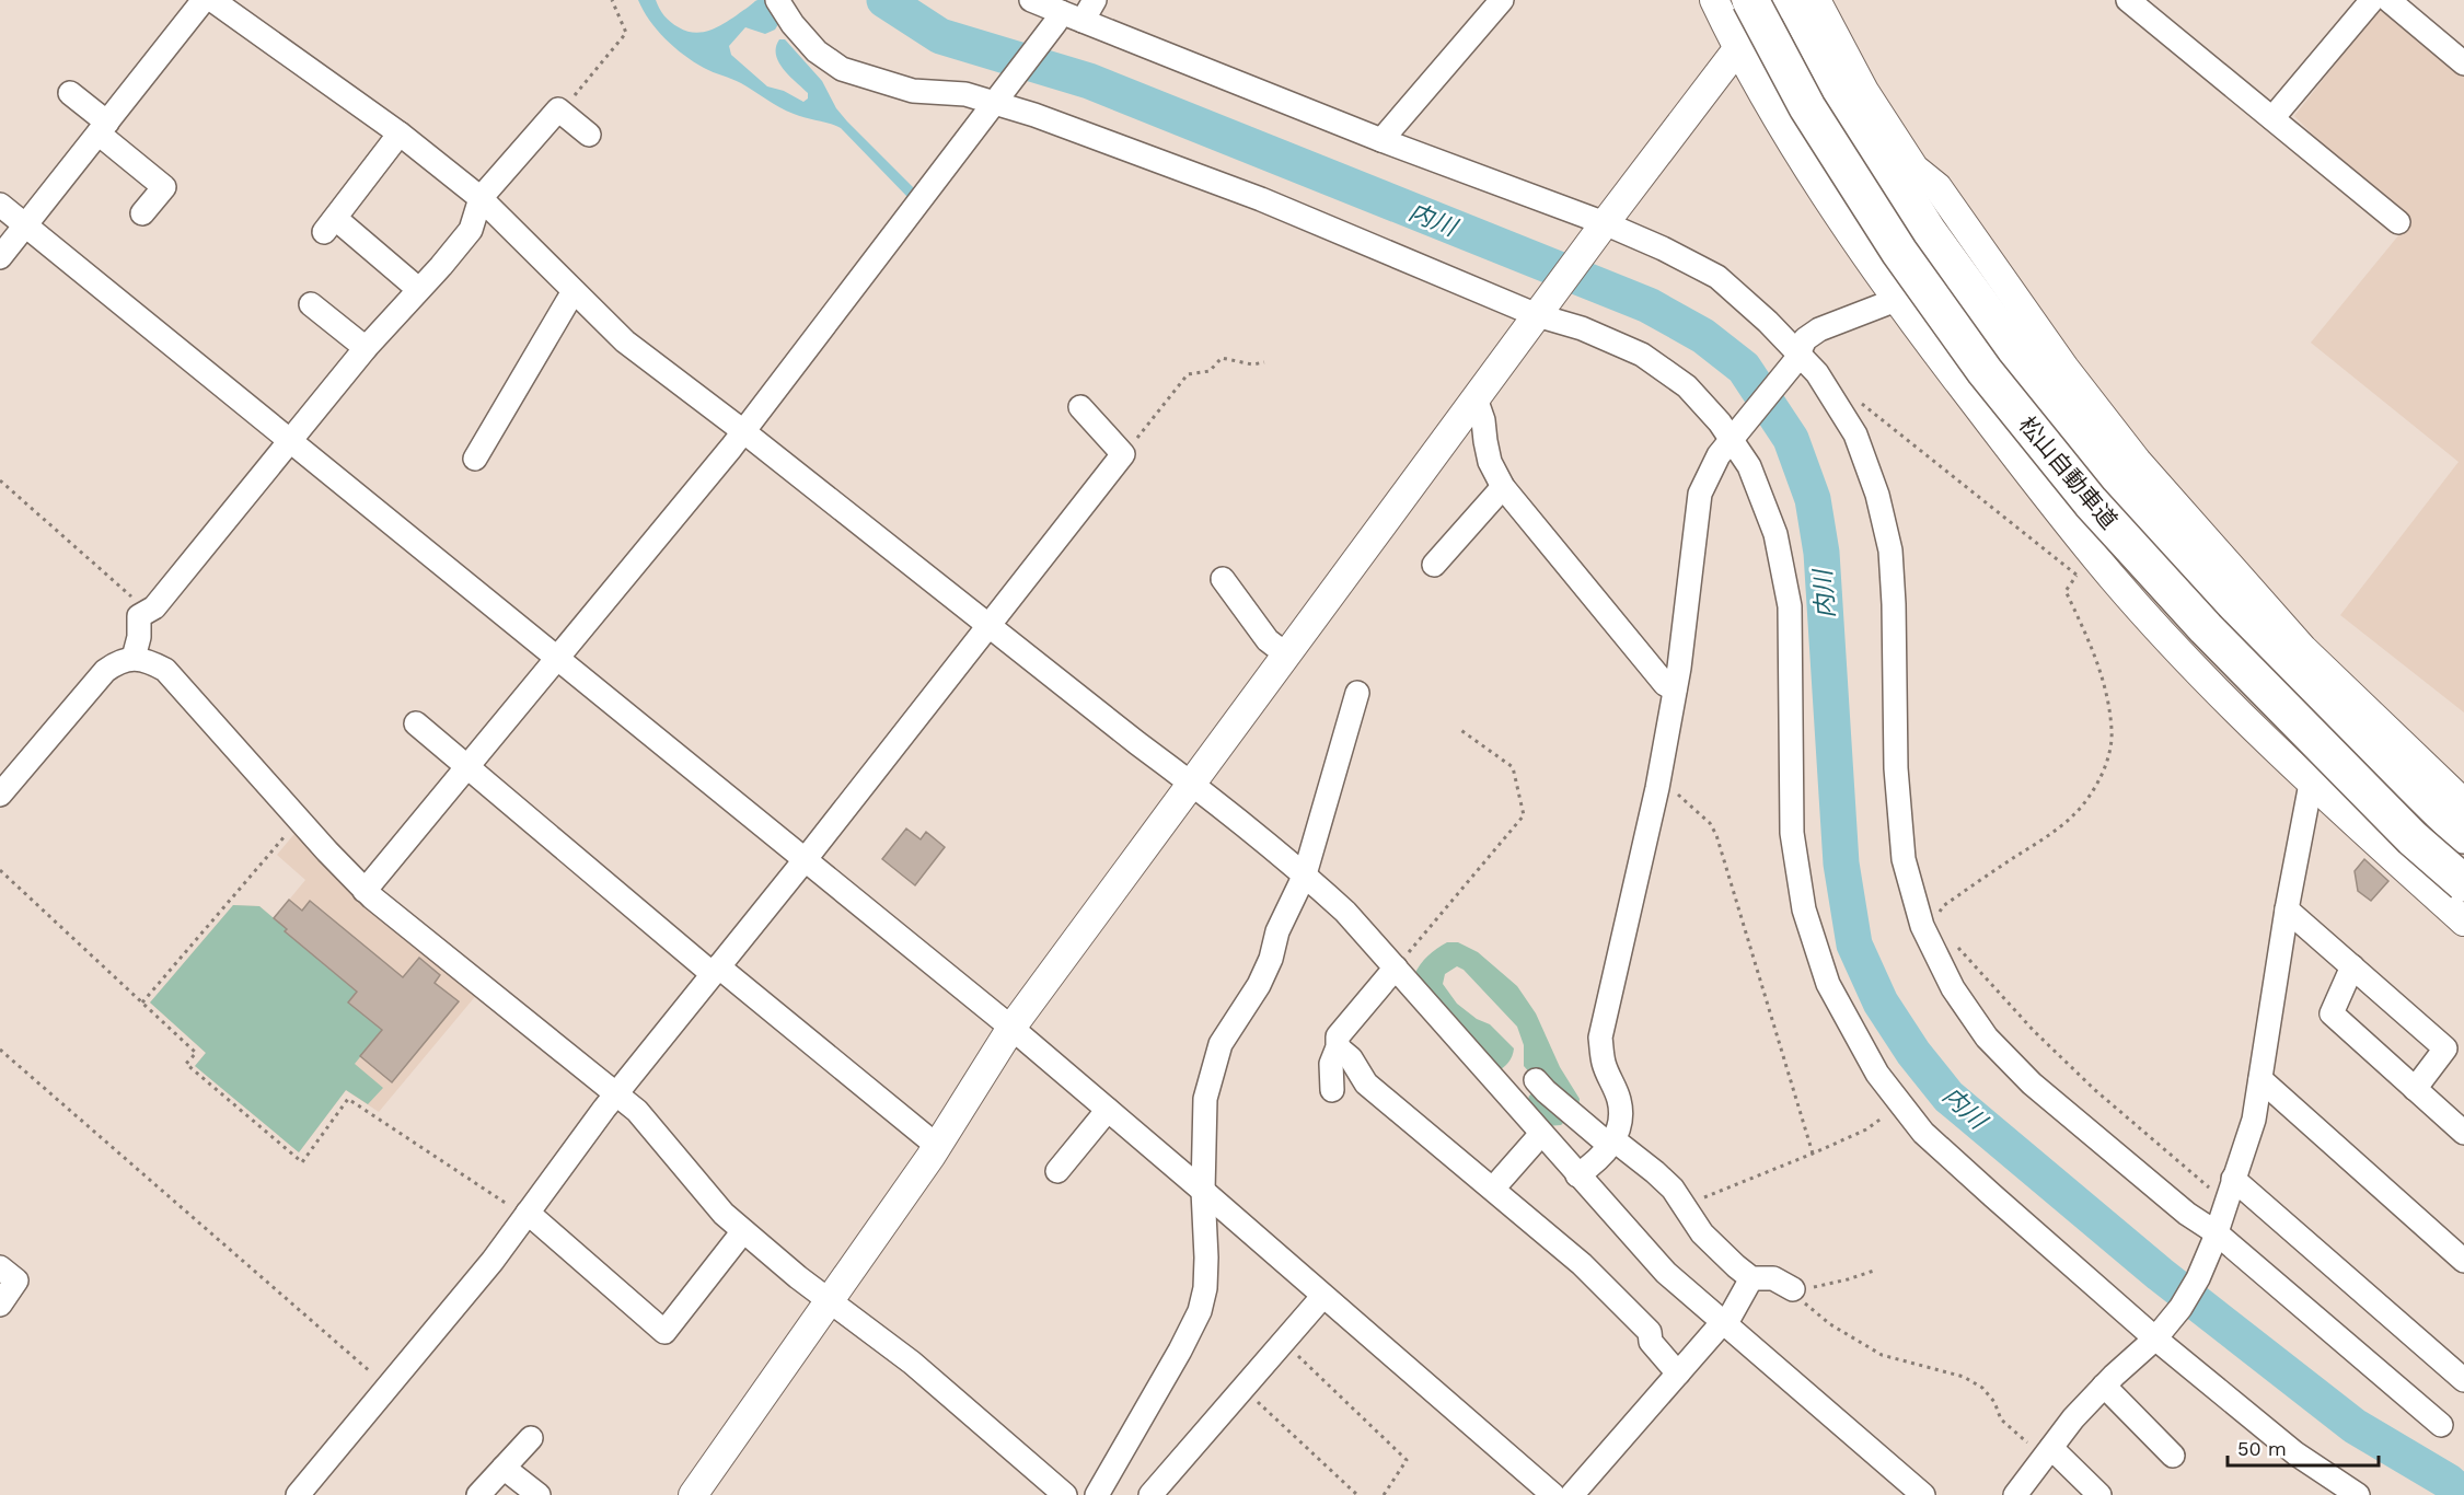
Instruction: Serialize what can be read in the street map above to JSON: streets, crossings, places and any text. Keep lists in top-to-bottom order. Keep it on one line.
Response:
{"streets":{"highway":["松山自動車道"]},"water":["内川"],"scale_bar":"50 m"}
